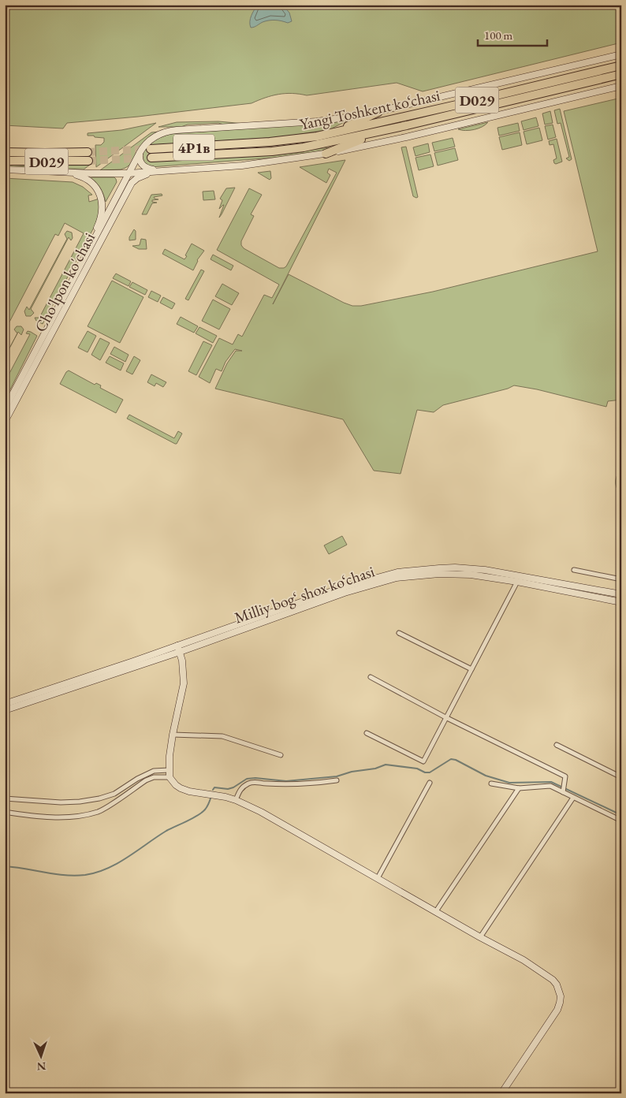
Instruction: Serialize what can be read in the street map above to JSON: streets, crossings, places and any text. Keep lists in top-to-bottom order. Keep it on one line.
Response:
{"streets":{"highway":["D029","Yangi Toshkent ko‘chasi","4Р1в"],"main road":["Cho'lpon ko'chasi","Milliy bog‘ shox ko‘chasi"]},"crossings":[["Yangi Toshkent ko‘chasi","4Р1в"]],"scale_bar":"100 m","north":"bottom"}
